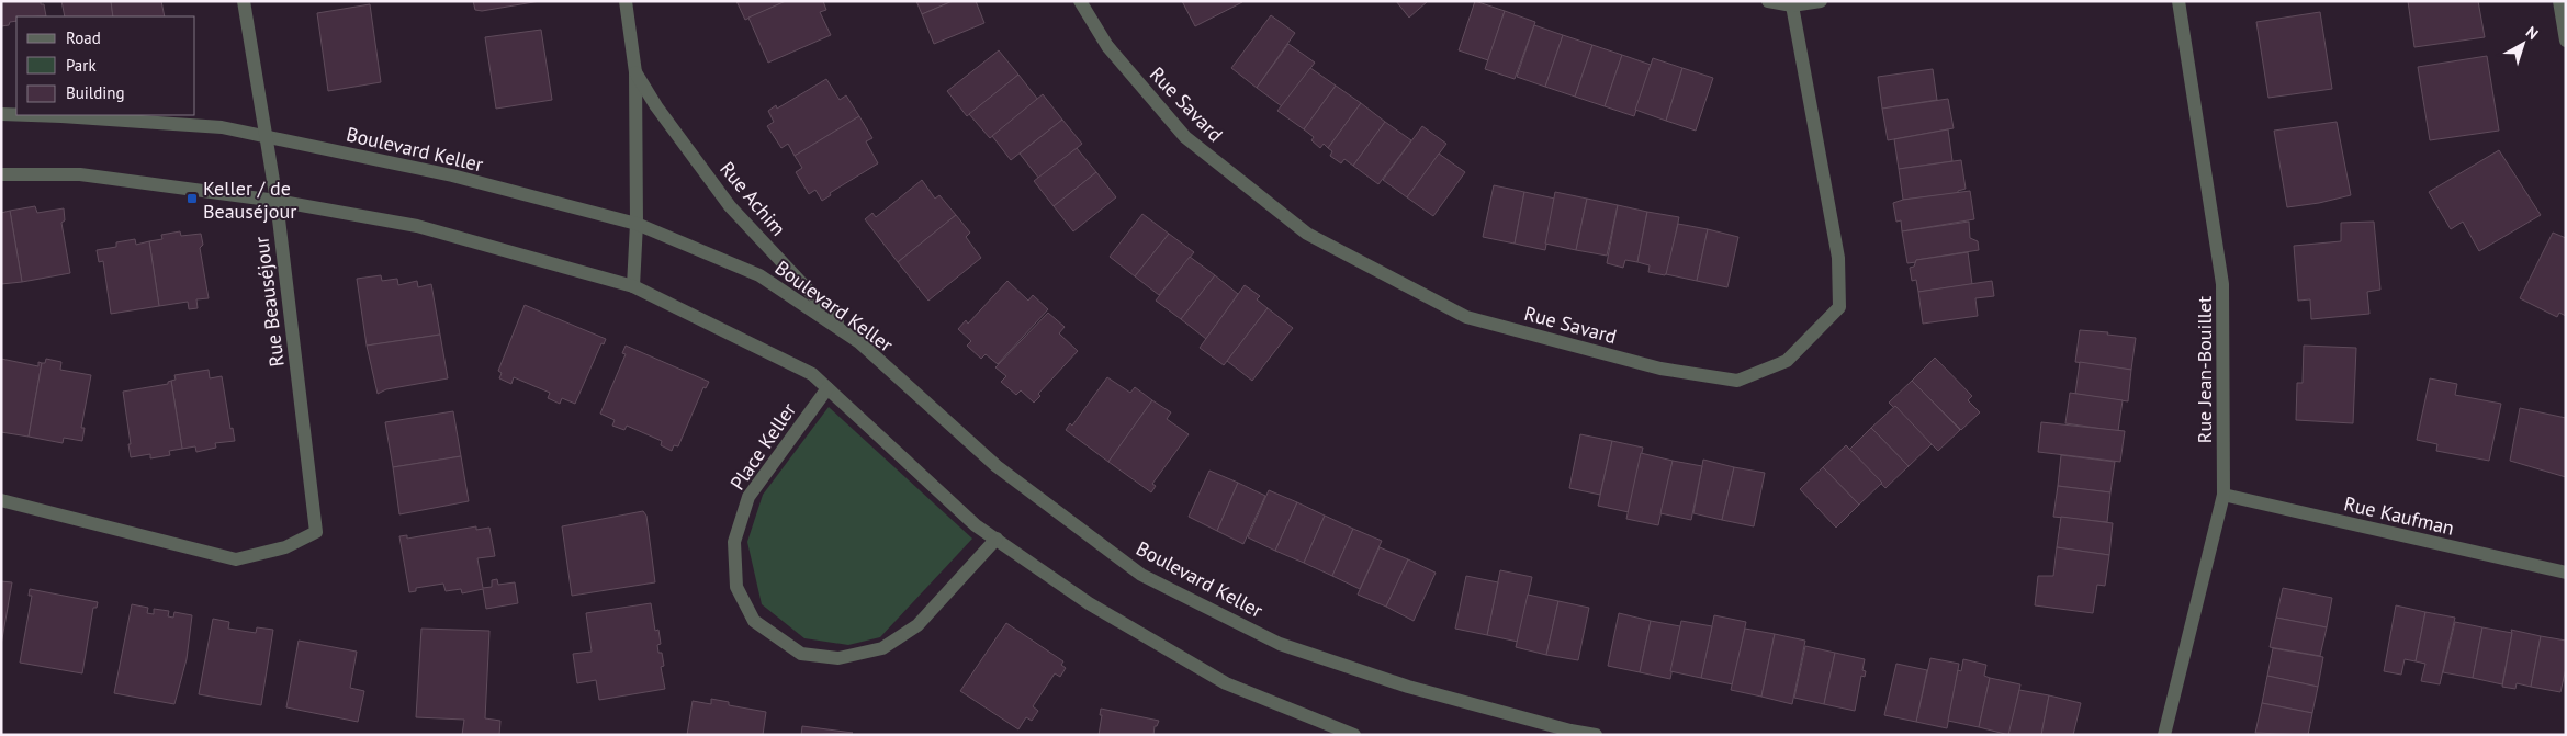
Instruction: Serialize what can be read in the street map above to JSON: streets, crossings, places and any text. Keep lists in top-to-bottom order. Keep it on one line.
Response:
{"streets":{"street":["Rue Savard","Boulevard Keller","Rue Achim","Rue Beauséjour","Rue Jean-Bouillet","Place Keller","Rue Kaufman"]},"crossings":[["Boulevard Keller","Rue Achim"],["Boulevard Keller","Rue Beauséjour"],["Rue Jean-Bouillet","Rue Kaufman"]],"places":{"transit":["Keller / de Beauséjour"]},"legend":["Road","Park","Building"],"north":"top right"}
